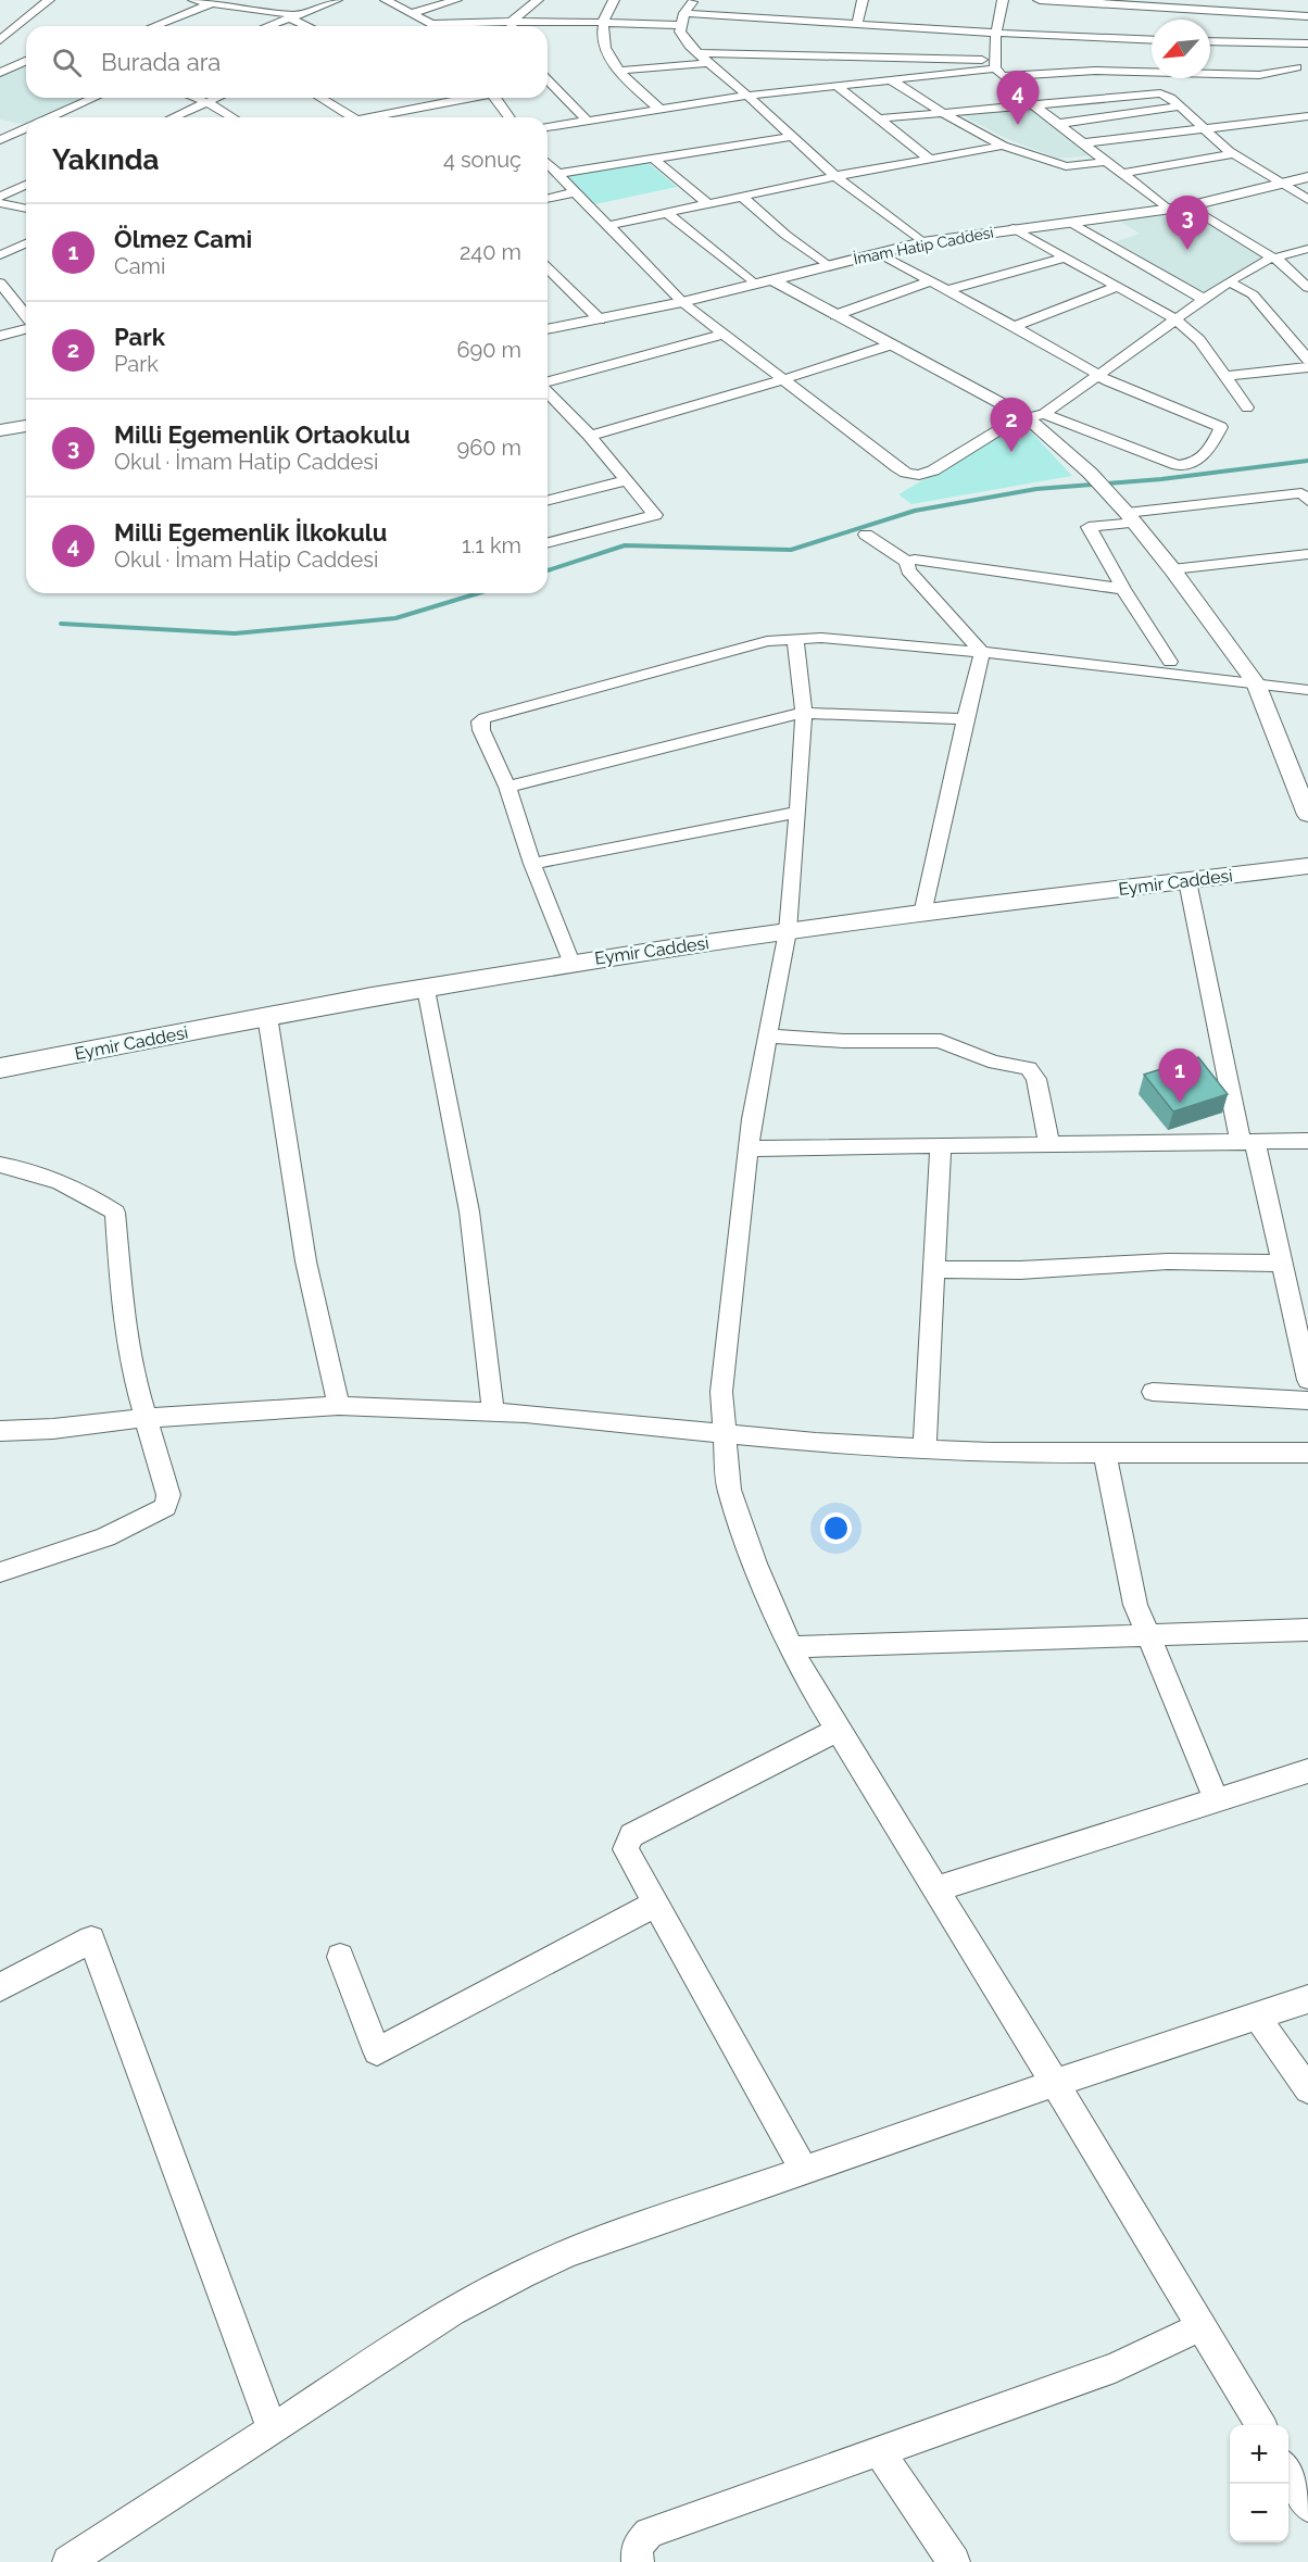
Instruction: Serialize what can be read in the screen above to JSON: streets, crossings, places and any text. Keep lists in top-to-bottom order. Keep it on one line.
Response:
{"streets":{"main road":["Eymir Caddesi"],"street":["İmam Hatip Caddesi"]},"north":"bottom left","page":{"search":"Burada ara","pins":["4","3","2","1"],"heading":["Yakında","4 sonuç"],"list":[{"mark":"1","name":"Ölmez Cami","note":"Cami","value":"240 m"},{"mark":"2","name":"Park","note":"Park","value":"690 m"},{"mark":"3","name":"Milli Egemenlik Ortaokulu","note":"Okul · İmam Hatip Caddesi","value":"960 m"},{"mark":"4","name":"Milli Egemenlik İlkokulu","note":"Okul · İmam Hatip Caddesi","value":"1.1 km"}],"map_buttons":["+","−"]}}
